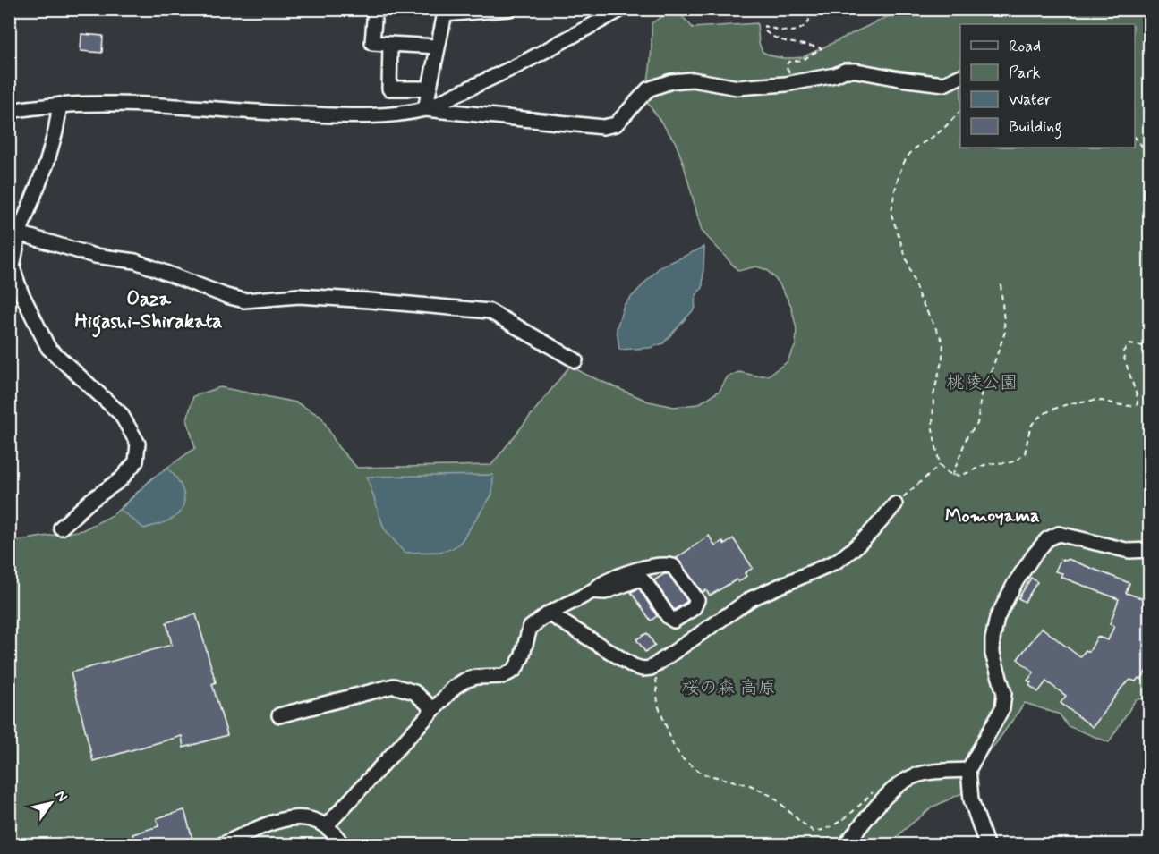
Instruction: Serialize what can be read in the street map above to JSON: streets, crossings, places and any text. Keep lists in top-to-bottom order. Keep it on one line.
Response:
{"districts":["Oaza Higashi-Shirakata","Momoyama"],"parks":["桃陵公園","桜の森 高原"],"legend":["Road","Park","Water","Building"],"north":"top right"}
